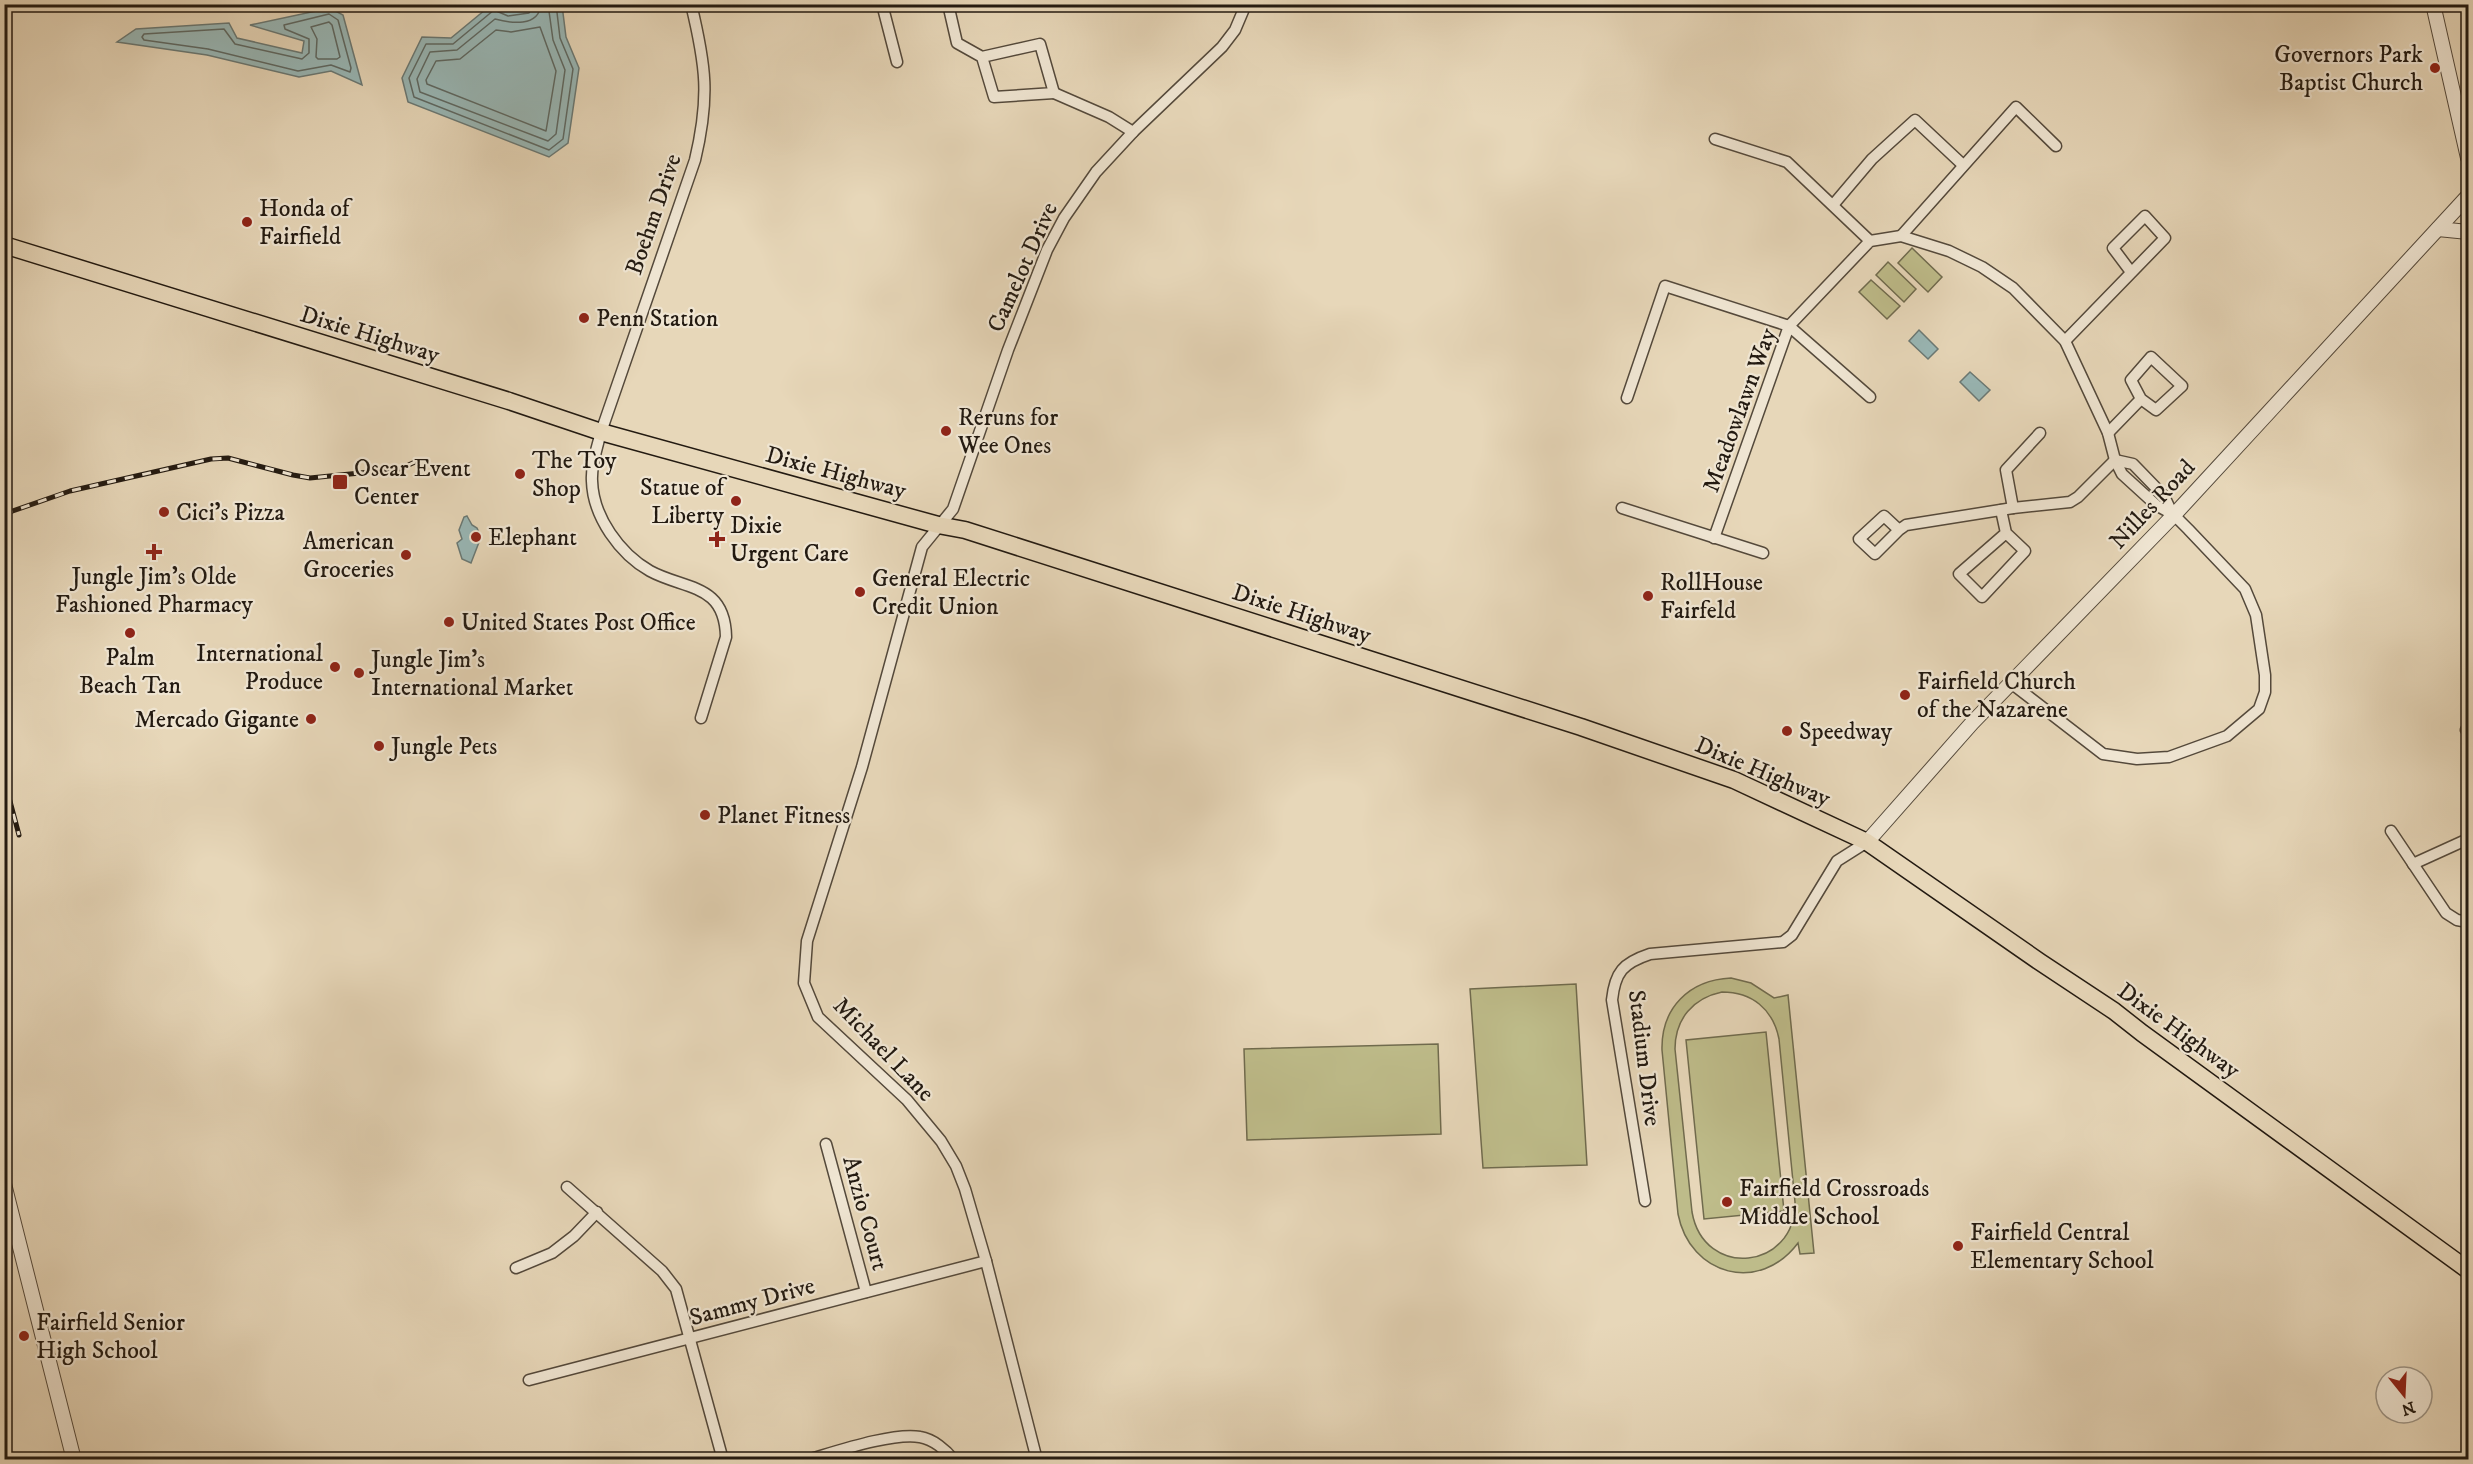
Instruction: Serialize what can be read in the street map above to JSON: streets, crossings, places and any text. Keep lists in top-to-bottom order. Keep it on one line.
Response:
{"streets":{"main road":["Dixie Highway"],"street":["Boehm Drive","Camelot Drive","Meadowlawn Way","Nilles Road","Michael Lane","Stadium Drive","Anzio Court","Sammy Drive"]},"crossings":[["Boehm Drive","Dixie Highway"],["Camelot Drive","Dixie Highway"],["Camelot Drive","Michael Lane"],["Dixie Highway","Nilles Road"],["Dixie Highway","Michael Lane"],["Dixie Highway","Stadium Drive"],["Nilles Road","Stadium Drive"],["Michael Lane","Sammy Drive"],["Anzio Court","Sammy Drive"]],"places":{"other":["Governors Park Baptist Church","Honda of Fairfield","Penn Station","Reruns for Wee Ones","The Toy Shop","Statue of Liberty","Cici’s Pizza","Elephant","American Groceries","General Electric Credit Union","RollHouse Fairfeld","United States Post Office","Palm Beach Tan","International Produce","Jungle Jim’s International Market","Fairfield Church of the Nazarene","Mercado Gigante","Speedway","Jungle Pets","Planet Fitness","Fairfield Crossroads Middle School","Fairfield Central Elementary School","Fairfield Senior High School"],"transit":["Oscar Event Center"],"health":["Dixie Urgent Care","Jungle Jim’s Olde Fashioned Pharmacy"]},"north":"bottom"}
